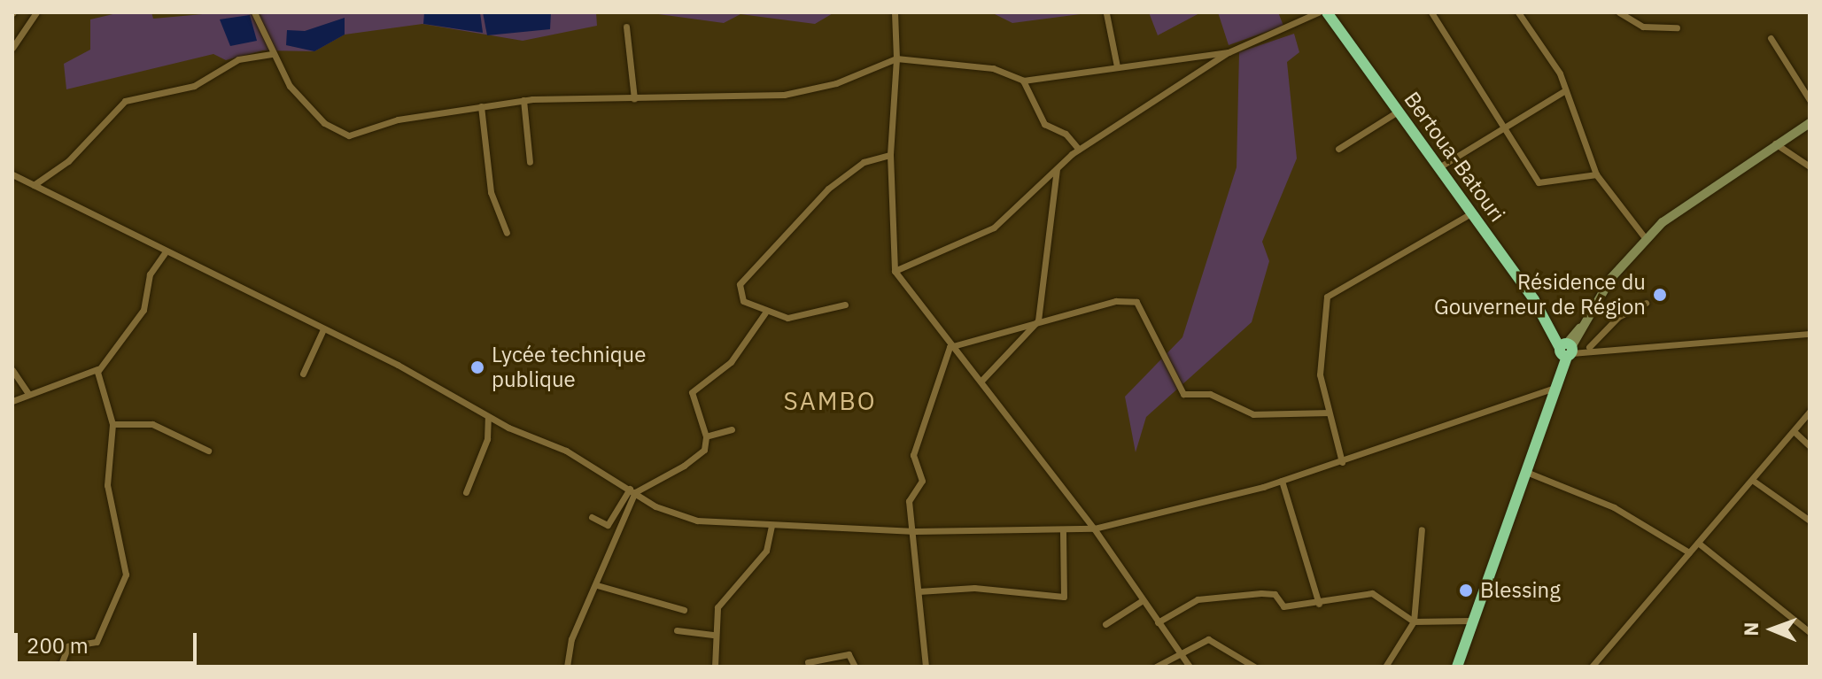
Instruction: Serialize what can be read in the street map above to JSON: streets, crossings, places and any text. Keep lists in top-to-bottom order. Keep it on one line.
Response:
{"streets":{"highway":["Bertoua-Batouri"]},"districts":["SAMBO"],"places":["Résidence du Gouverneur de Région","Lycée technique publique","Blessing"],"scale_bar":"200 m","north":"left"}
